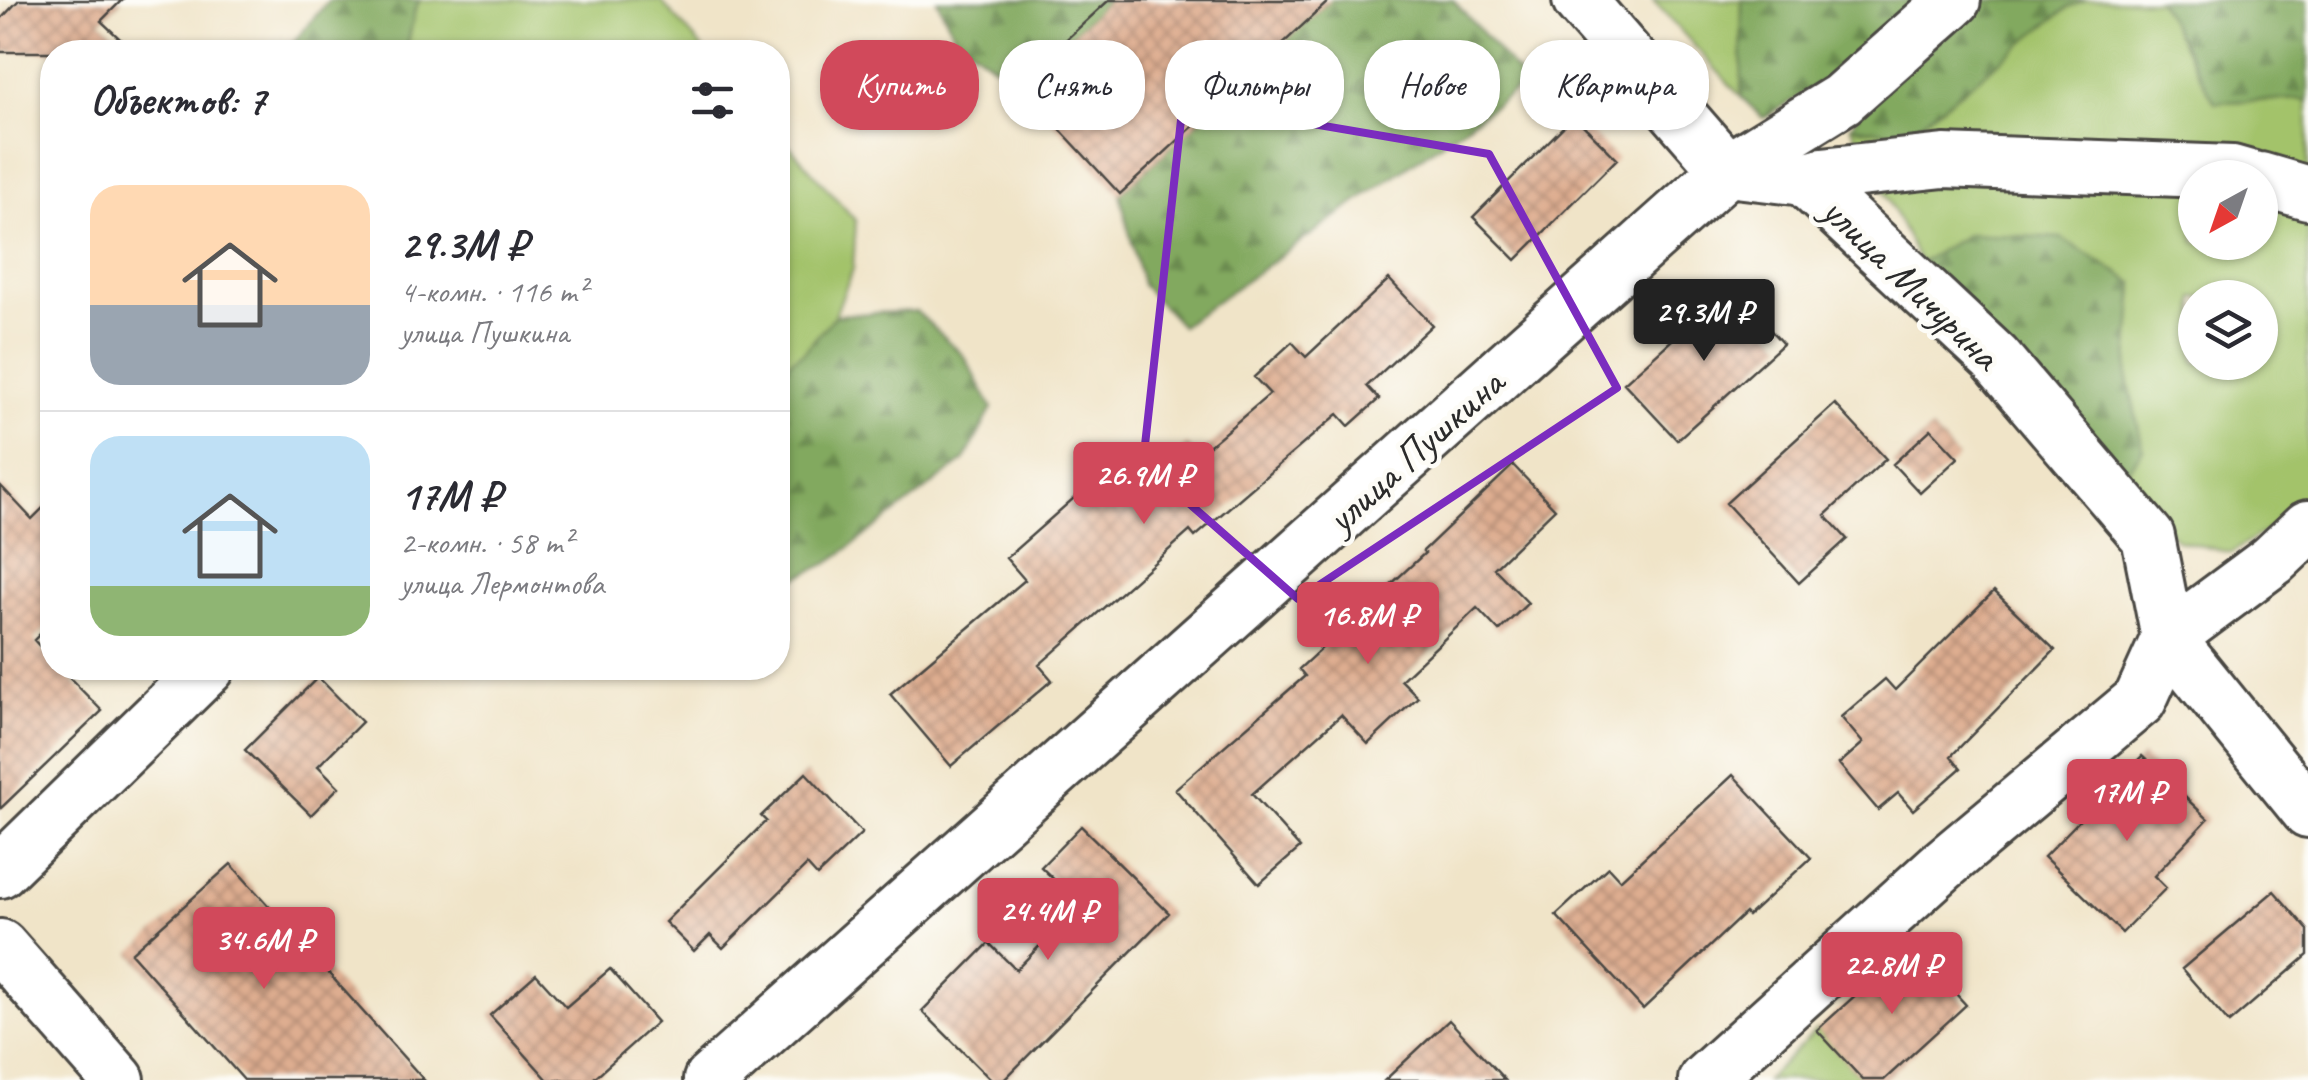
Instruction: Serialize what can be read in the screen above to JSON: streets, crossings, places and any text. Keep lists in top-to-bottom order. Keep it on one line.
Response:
{"streets":{"street":["улица Мичурина","улица Пушкина"]},"crossings":[["улица Мичурина","улица Пушкина"]],"north":"bottom left","page":{"chip":["Купить","Снять","Фильтры","Новое","Квартира"],"heading":"Объектов: 7","list":[{"name":"29.3M ₽","note":"4-комн. · 116 m² · улица Пушкина"},{"name":"17M ₽","note":"2-комн. · 58 m² · улица Лермонтова"}],"price":["29.3M ₽","26.9M ₽","16.8M ₽","17M ₽","24.4M ₽","34.6M ₽","22.8M ₽"]}}
